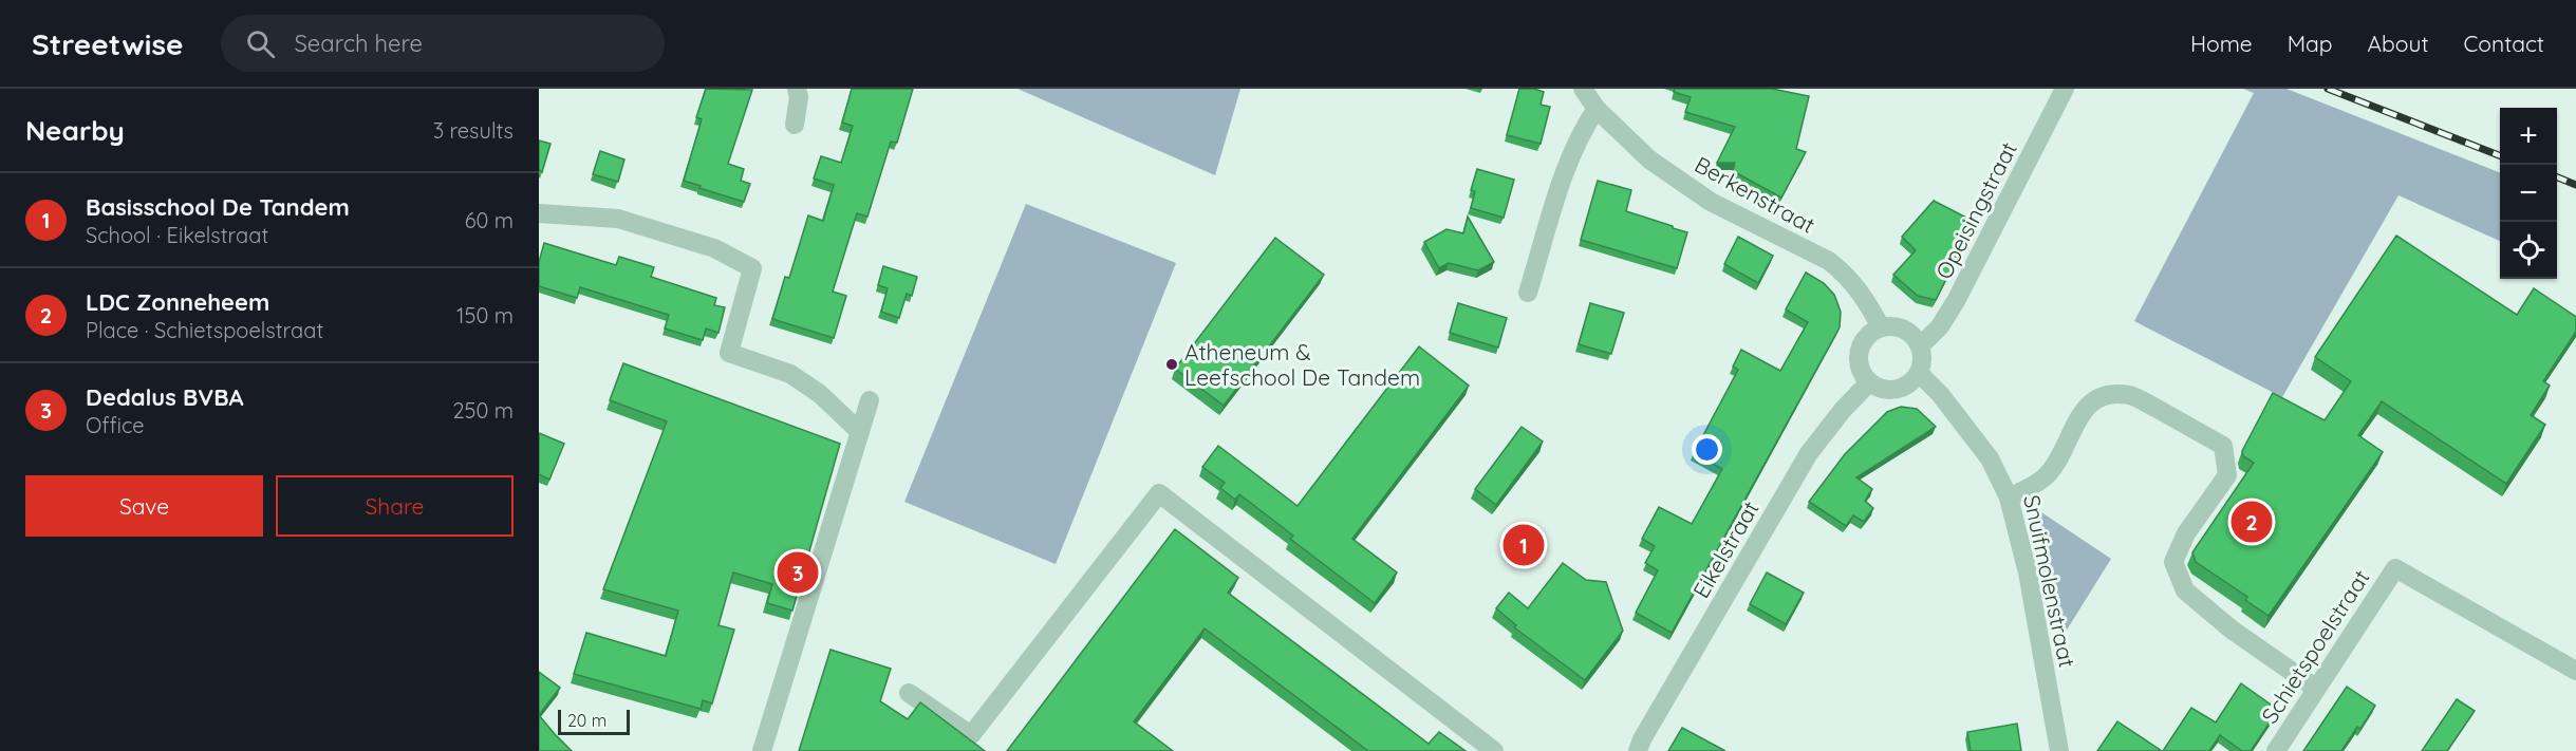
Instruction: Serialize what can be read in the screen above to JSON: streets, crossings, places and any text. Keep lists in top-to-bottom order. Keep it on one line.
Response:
{"streets":{"street":["Berkenstraat","Opeisingstraat","Eikelstraat","Snuifmolenstraat","Schietspoelstraat"]},"crossings":[["Berkenstraat","Opeisingstraat"],["Berkenstraat","Eikelstraat"],["Berkenstraat","Snuifmolenstraat"],["Opeisingstraat","Eikelstraat"],["Opeisingstraat","Snuifmolenstraat"],["Eikelstraat","Snuifmolenstraat"]],"places":["Atheneum & Leefschool De Tandem"],"scale_bar":"20 m","page":{"header":"Streetwise","search":"Search here","nav":["Home","Map","About","Contact"],"heading":["Nearby","3 results"],"map_buttons":["+","−"],"list":[{"mark":"1","name":"Basisschool De Tandem","note":"School · Eikelstraat","value":"60 m"},{"mark":"2","name":"LDC Zonneheem","note":"Place · Schietspoelstraat","value":"150 m"},{"mark":"3","name":"Dedalus BVBA","note":"Office","value":"250 m"}],"buttons":["Save","Share"],"pins":["2","1","3"],"scale":"20 m"}}
